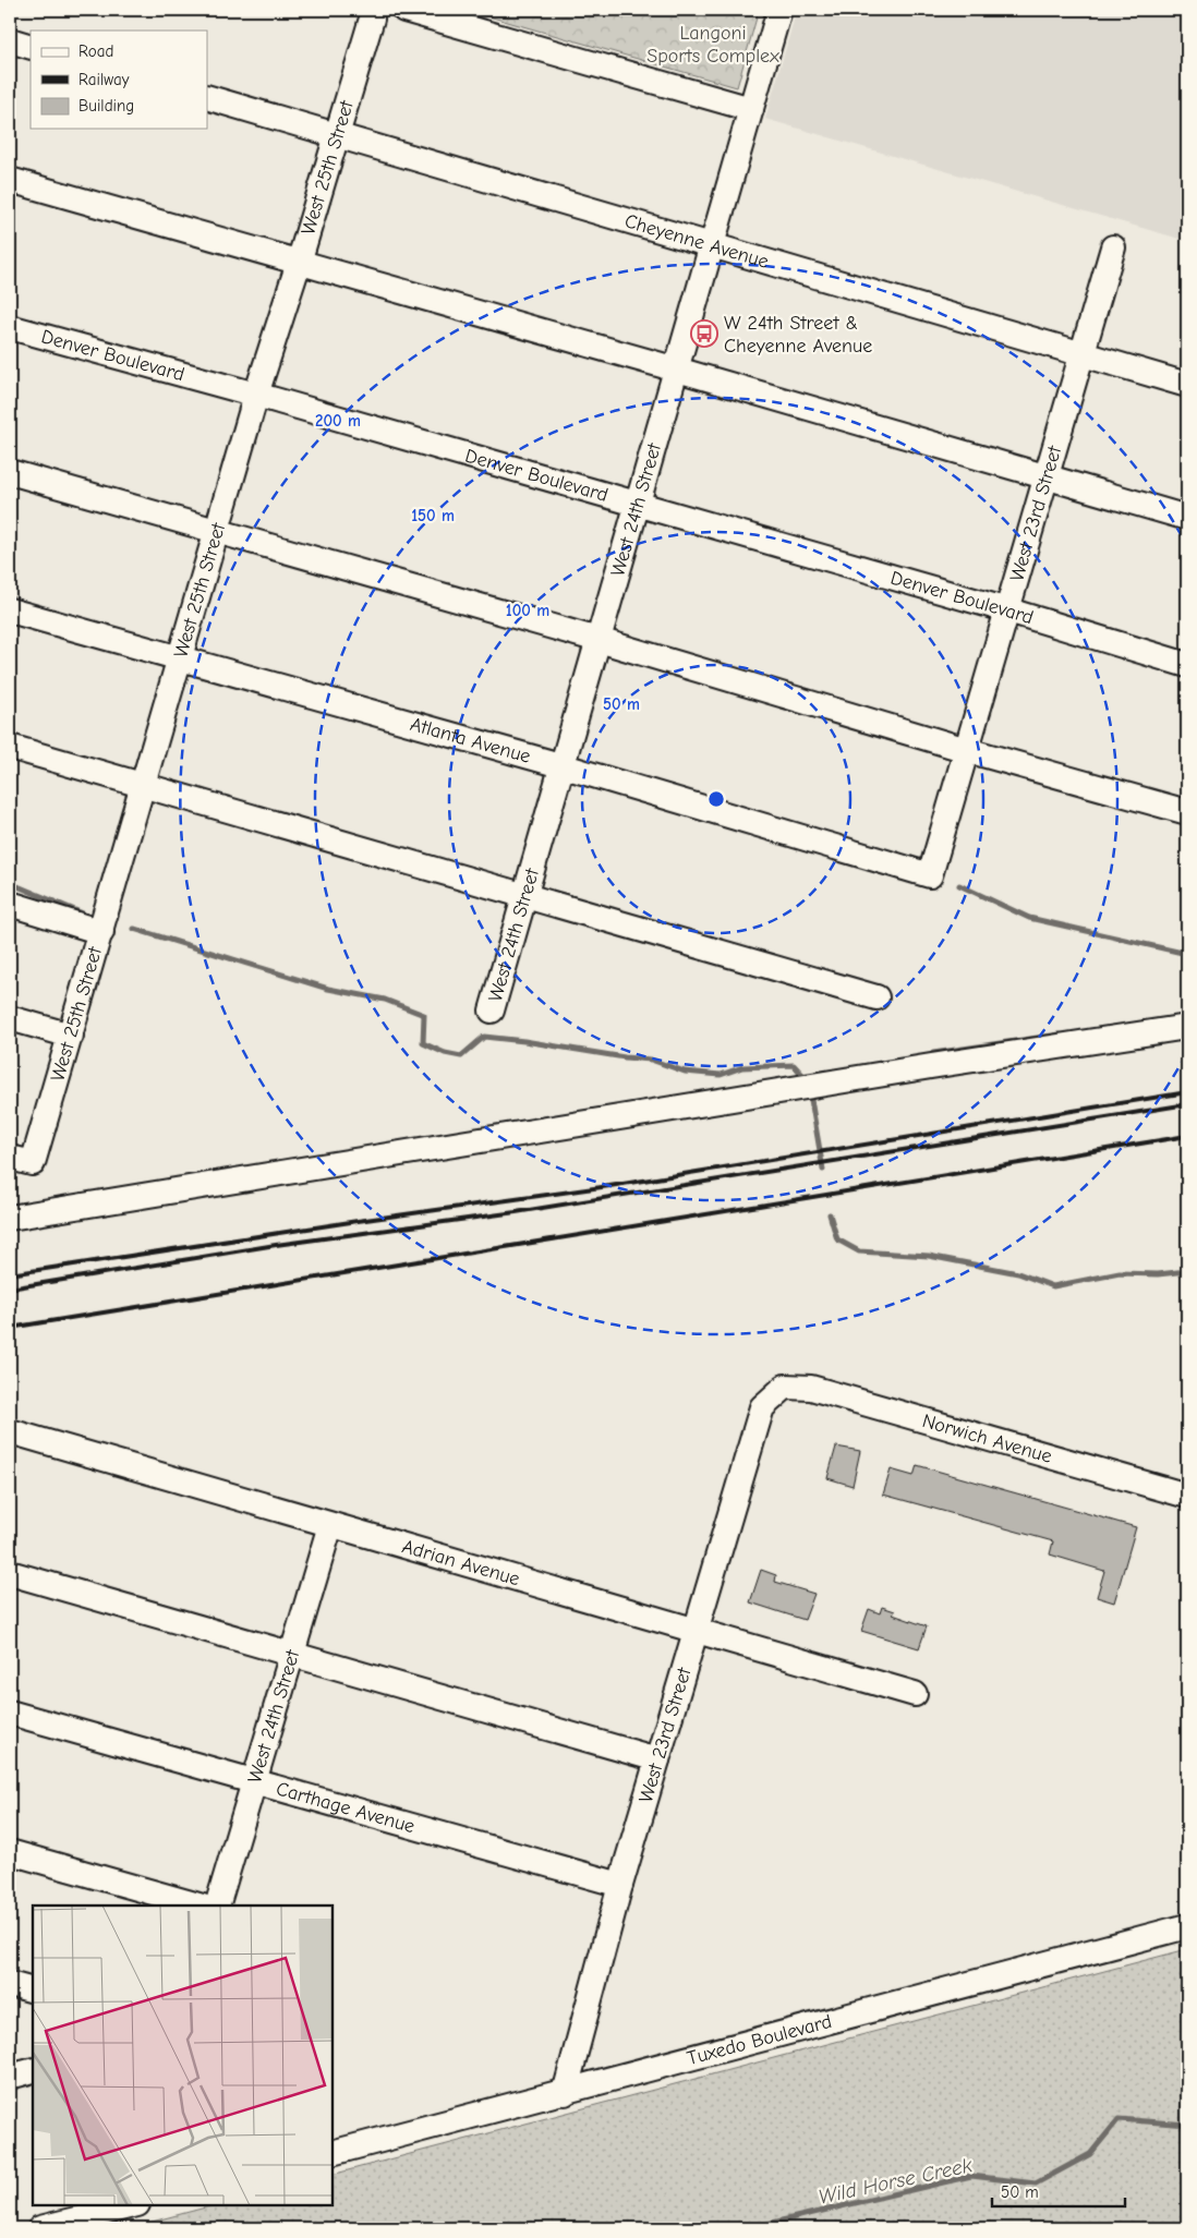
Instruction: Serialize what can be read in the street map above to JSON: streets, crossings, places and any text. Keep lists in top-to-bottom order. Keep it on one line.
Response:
{"streets":{"street":["West 25th Street","Cheyenne Avenue","Denver Boulevard","West 24th Street","West 23rd Street","Atlanta Avenue","Norwich Avenue","Adrian Avenue","Carthage Avenue","Tuxedo Boulevard"]},"crossings":[["West 25th Street","Cheyenne Avenue"],["West 25th Street","Denver Boulevard"],["West 25th Street","Atlanta Avenue"],["Cheyenne Avenue","West 24th Street"],["Cheyenne Avenue","West 23rd Street"],["Denver Boulevard","West 24th Street"],["Denver Boulevard","West 23rd Street"],["West 24th Street","Atlanta Avenue"],["West 24th Street","Adrian Avenue"],["West 24th Street","Carthage Avenue"],["West 23rd Street","Atlanta Avenue"],["West 23rd Street","Norwich Avenue"],["West 23rd Street","Adrian Avenue"],["West 23rd Street","Carthage Avenue"],["West 23rd Street","Tuxedo Boulevard"]],"water":["Wild Horse Creek"],"parks":["Langoni Sports Complex"],"places":{"bus stop":["W 24th Street & Cheyenne Avenue"]},"legend":["Road","Railway","Building"],"scale_bar":"50 m","rings":["200 m","150 m","100 m","50 m"]}
